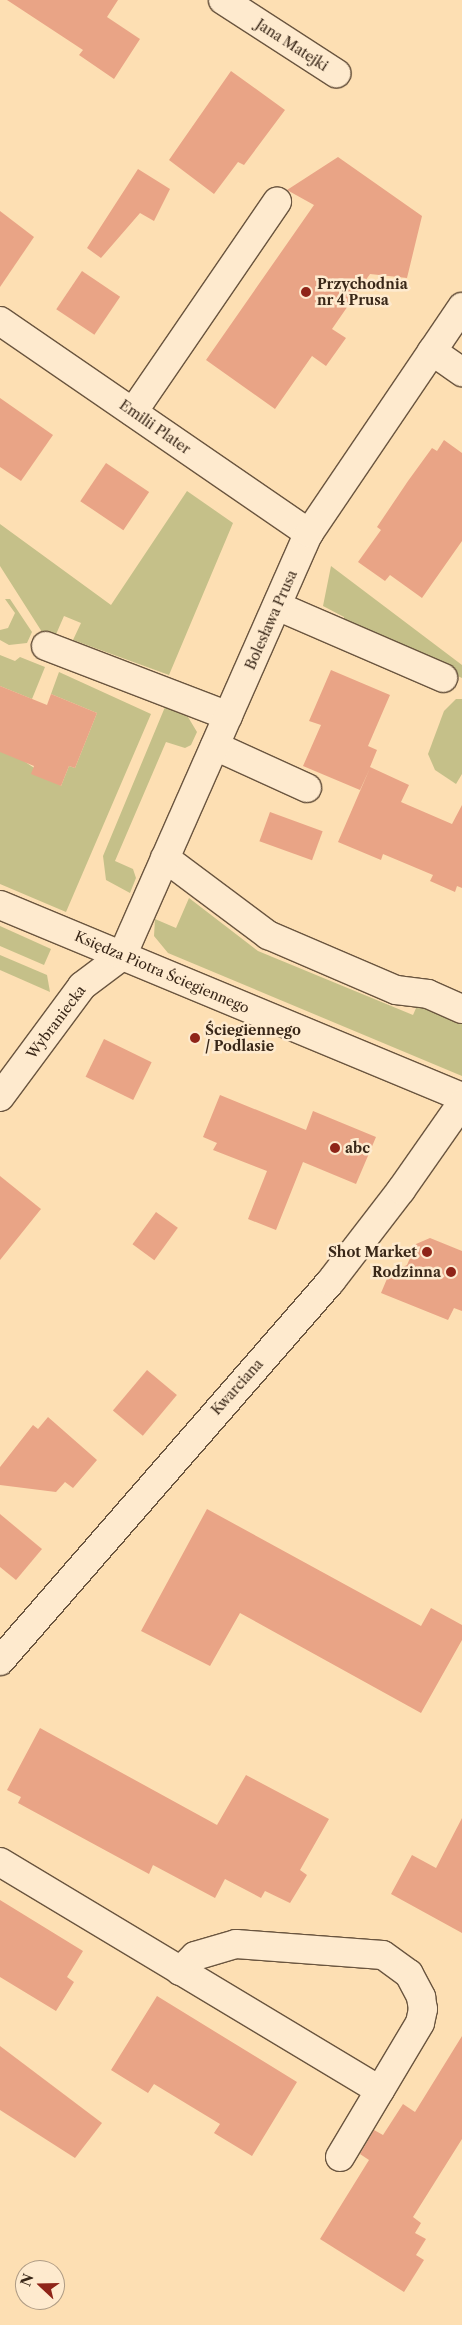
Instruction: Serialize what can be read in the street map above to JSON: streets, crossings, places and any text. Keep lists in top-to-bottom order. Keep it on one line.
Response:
{"streets":{"street":["Jana Matejki","Emilii Plater","Bolesława Prusa","Księdza Piotra Ściegiennego","Wybraniecka","Kwarciana"]},"crossings":[["Emilii Plater","Bolesława Prusa"],["Bolesława Prusa","Księdza Piotra Ściegiennego"],["Bolesława Prusa","Wybraniecka"],["Księdza Piotra Ściegiennego","Wybraniecka"]],"places":["Przychodnia nr 4 Prusa","Ściegiennego / Podlasie","abc","Shot Market","Rodzinna"],"north":"left"}
